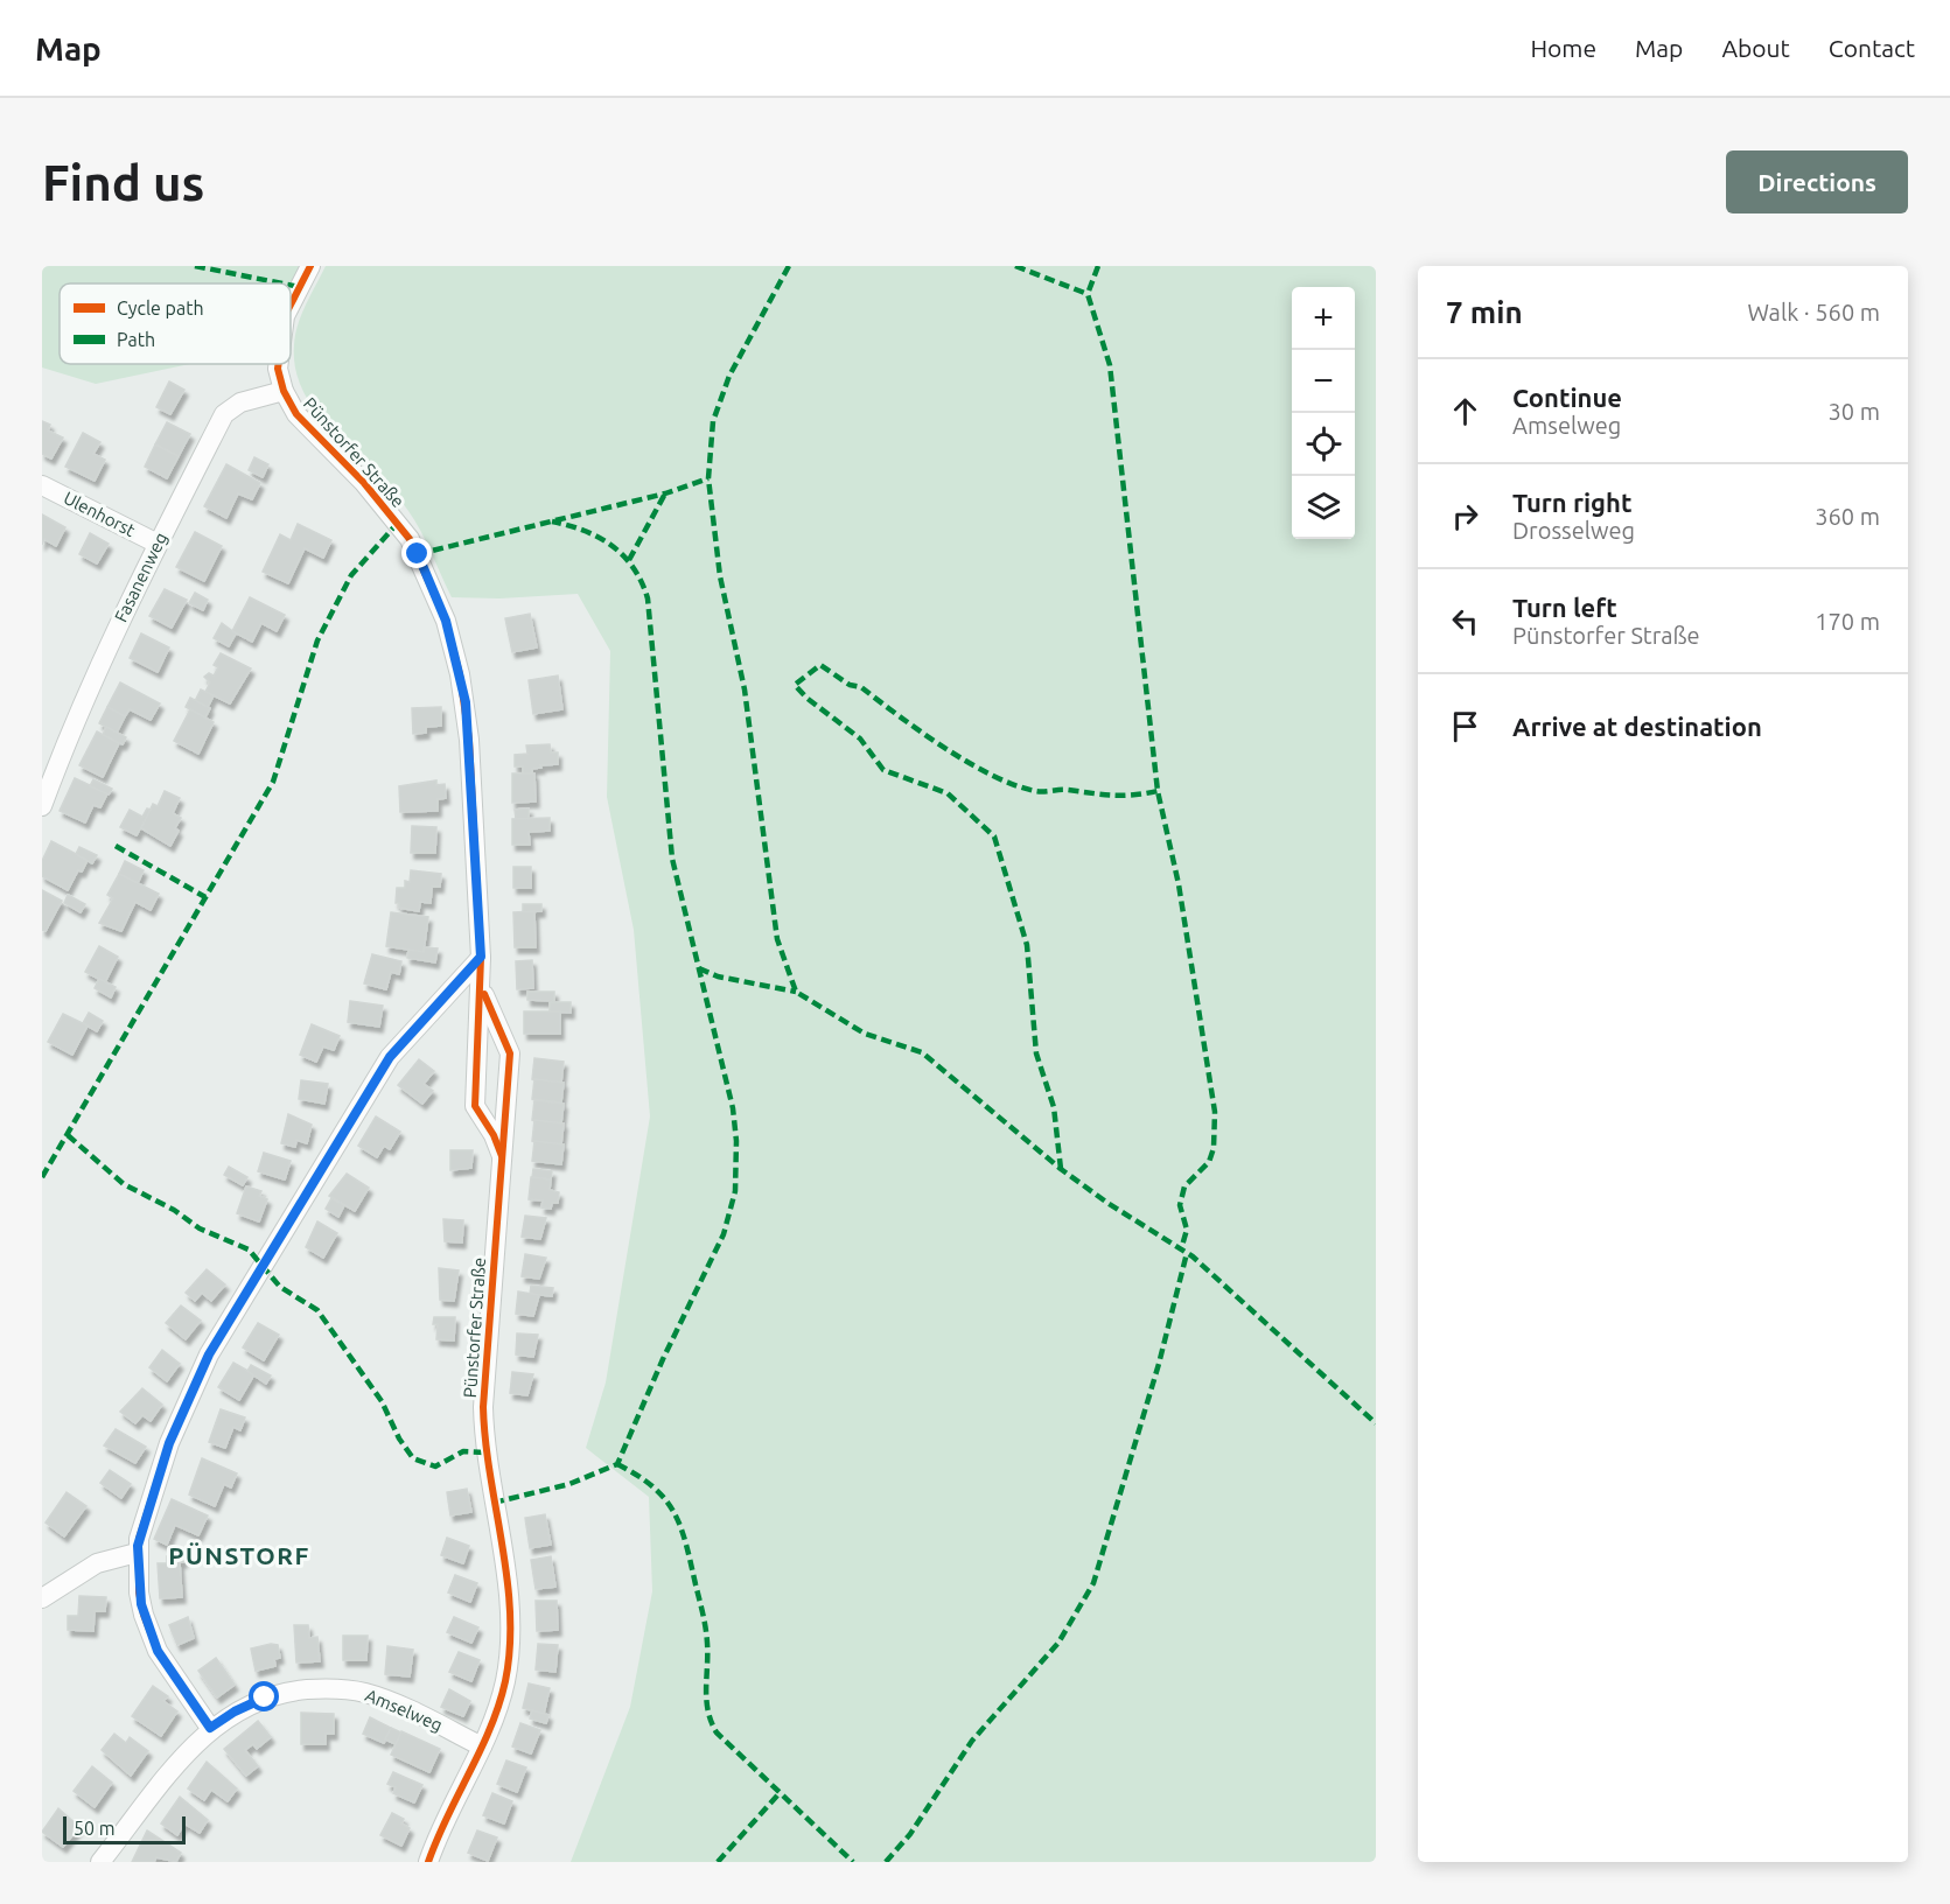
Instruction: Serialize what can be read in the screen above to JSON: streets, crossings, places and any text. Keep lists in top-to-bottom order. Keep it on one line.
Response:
{"streets":{"street":["Pünstorfer Straße","Ulenhorst","Fasanenweg","Amselweg"]},"crossings":[["Pünstorfer Straße","Fasanenweg"],["Pünstorfer Straße","Amselweg"],["Ulenhorst","Fasanenweg"]],"districts":["PÜNSTORF"],"legend":["Cycle path","Path"],"scale_bar":"50 m","page":{"header":"Map","nav":["Home","Map","About","Contact"],"buttons":"Directions","title":"Find us","heading":["7 min","Walk · 560 m"],"map_buttons":["+","−"],"list":[["Continue","Amselweg","30 m"],["Turn right","Drosselweg","360 m"],["Turn left","Pünstorfer Straße","170 m"],"Arrive at destination"],"scale":"50 m"}}
